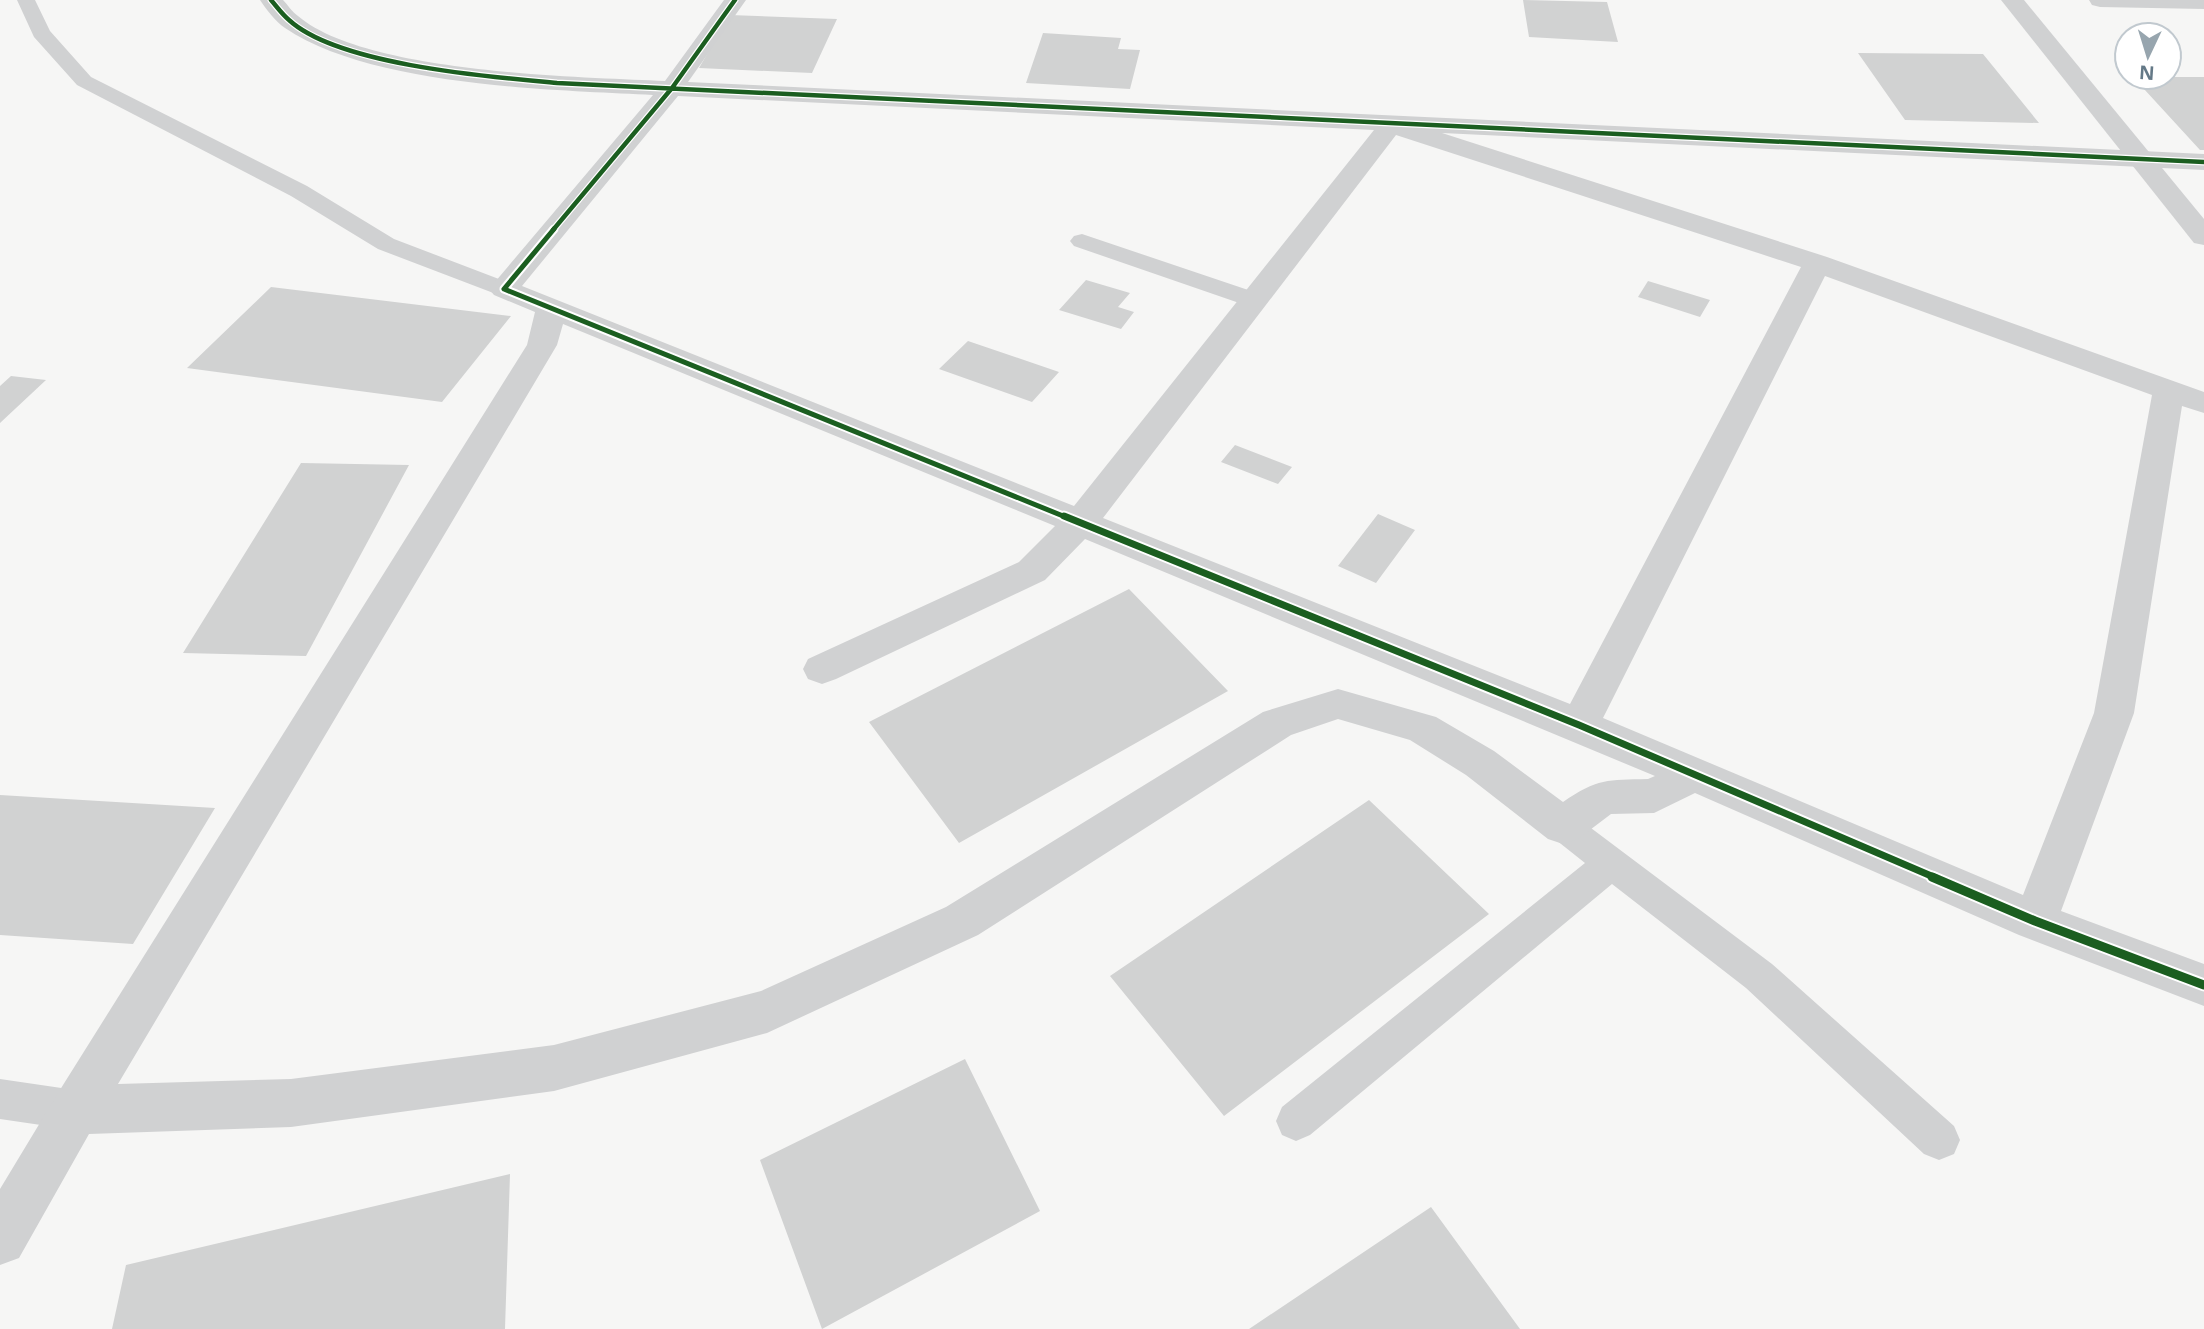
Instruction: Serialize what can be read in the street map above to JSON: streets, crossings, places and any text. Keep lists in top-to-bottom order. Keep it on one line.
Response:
{"north":"bottom"}
